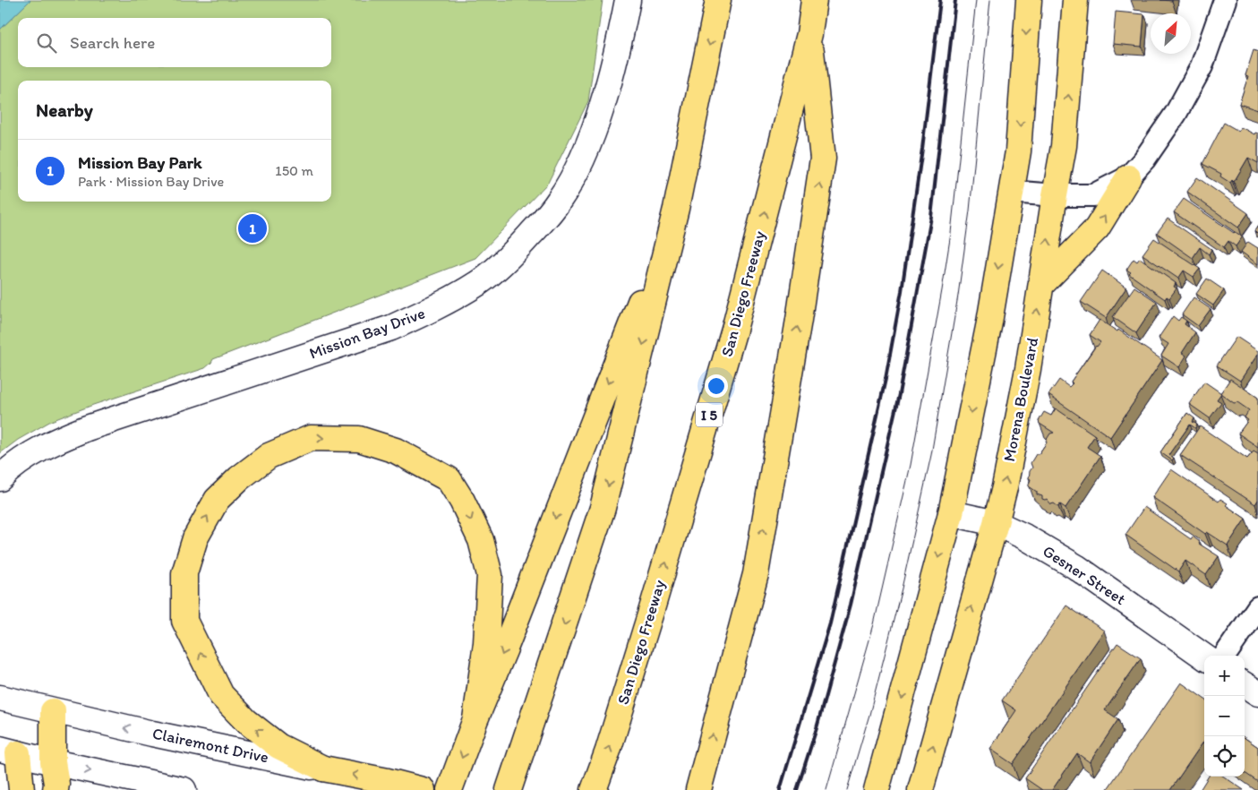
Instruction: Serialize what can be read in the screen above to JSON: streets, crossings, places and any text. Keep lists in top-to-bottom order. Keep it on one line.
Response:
{"streets":{"main road":["San Diego Freeway","Mission Bay Drive","Morena Boulevard","I 5","Gesner Street","Clairemont Drive"]},"crossings":[["Morena Boulevard","Gesner Street"]],"north":"top right","page":{"search":"Search here","heading":"Nearby","list":[{"mark":"1","name":"Mission Bay Park","note":"Park · Mission Bay Drive","value":"150 m"}],"pins":"1","map_buttons":["+","−"]}}
